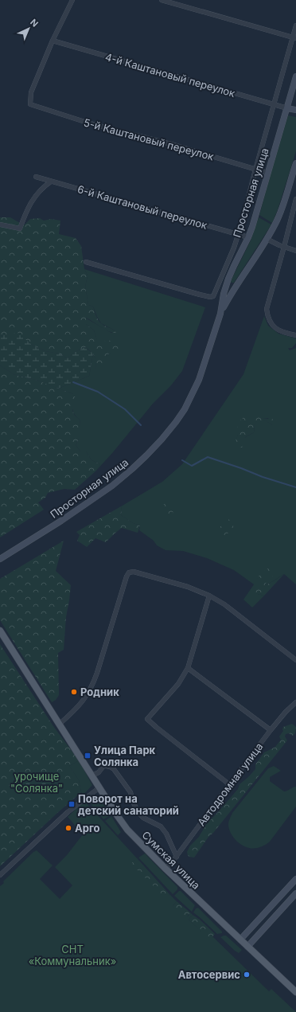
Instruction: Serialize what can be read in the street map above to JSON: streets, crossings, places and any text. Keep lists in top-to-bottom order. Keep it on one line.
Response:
{"streets":{"main road":["Просторная улица","Сумская улица"],"street":["4-й Каштановый переулок","5-й Каштановый переулок","6-й Каштановый переулок","Автодромная улица"]},"crossings":[["4-й Каштановый переулок","5-й Каштановый переулок"],["4-й Каштановый переулок","Просторная улица"],["5-й Каштановый переулок","Просторная улица"],["Просторная улица","6-й Каштановый переулок"],["Автодромная улица","Сумская улица"]],"parks":["урочище \"Солянка\"","СНТ «Коммунальник»"],"places":{"other":["Родник","Арго","Автосервис"],"transit":["Улица Парк Солянка","Поворот на детский санаторий"]},"north":"top right"}
